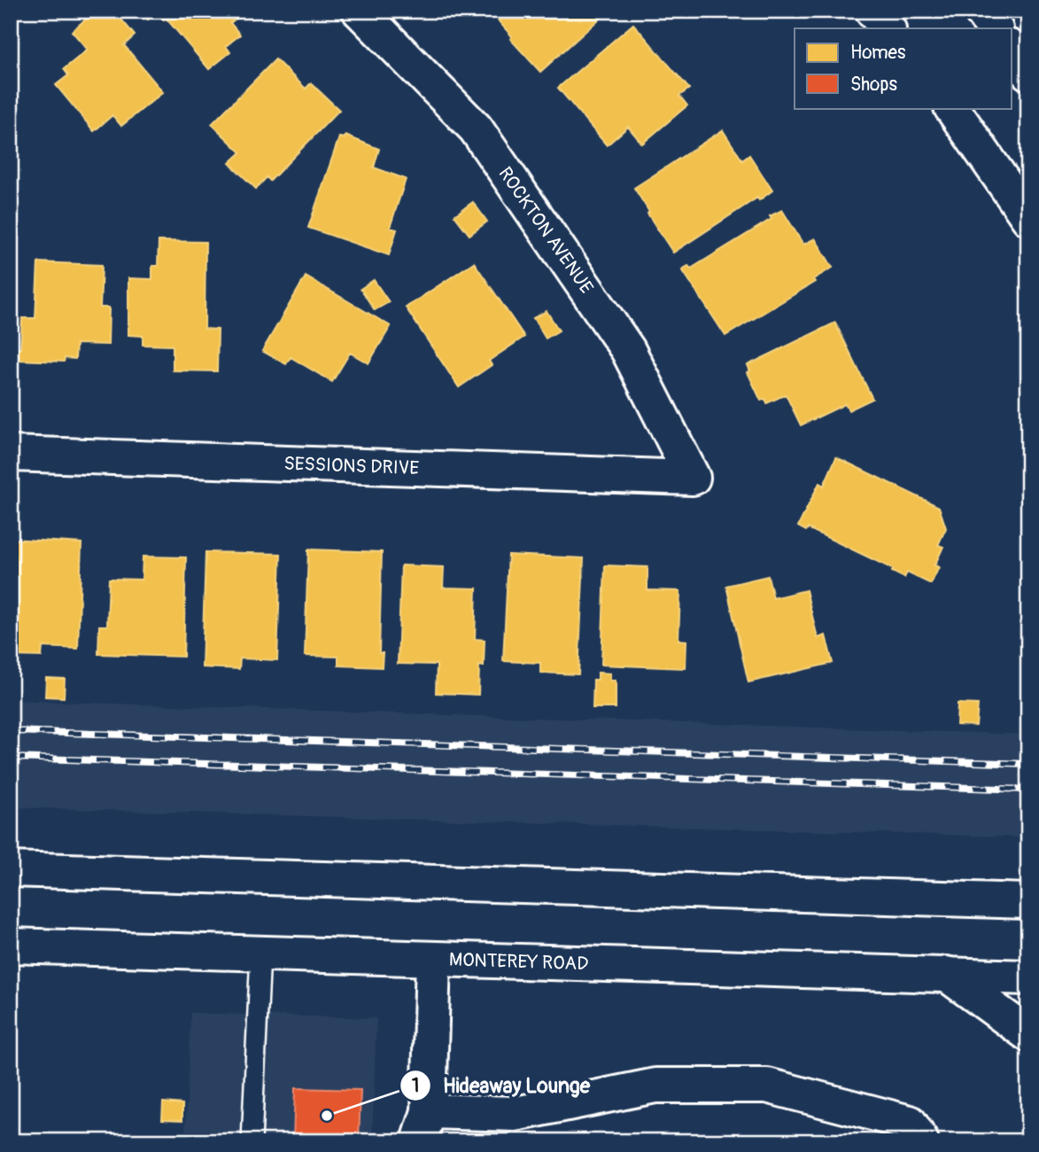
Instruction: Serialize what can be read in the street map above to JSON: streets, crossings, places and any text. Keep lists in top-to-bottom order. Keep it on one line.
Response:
{"streets":{"main road":["ROCKTON AVENUE","SESSIONS DRIVE","MONTEREY ROAD"]},"crossings":[["ROCKTON AVENUE","SESSIONS DRIVE"]],"places":["Hideaway Lounge"],"legend":["Homes","Shops"]}
